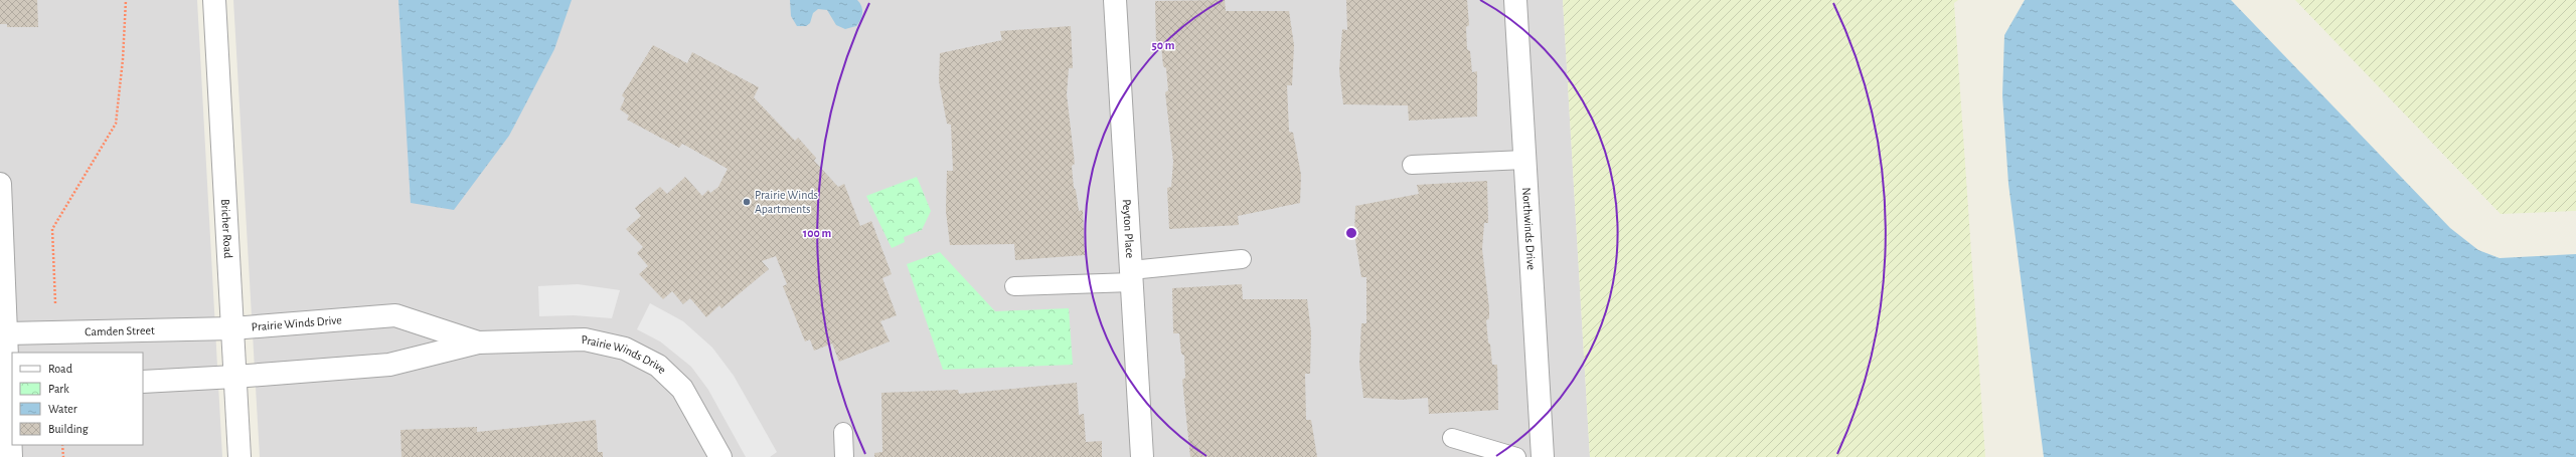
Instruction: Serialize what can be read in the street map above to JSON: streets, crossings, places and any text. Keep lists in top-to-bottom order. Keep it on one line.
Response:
{"streets":{"street":["Bricher Road","Peyton Place","Northwinds Drive","Prairie Winds Drive","Camden Street"]},"crossings":[["Bricher Road","Prairie Winds Drive"],["Bricher Road","Camden Street"],["Prairie Winds Drive","Camden Street"]],"places":["Prairie Winds Apartments"],"legend":["Road","Park","Water","Building"],"rings":["50 m","100 m"]}
